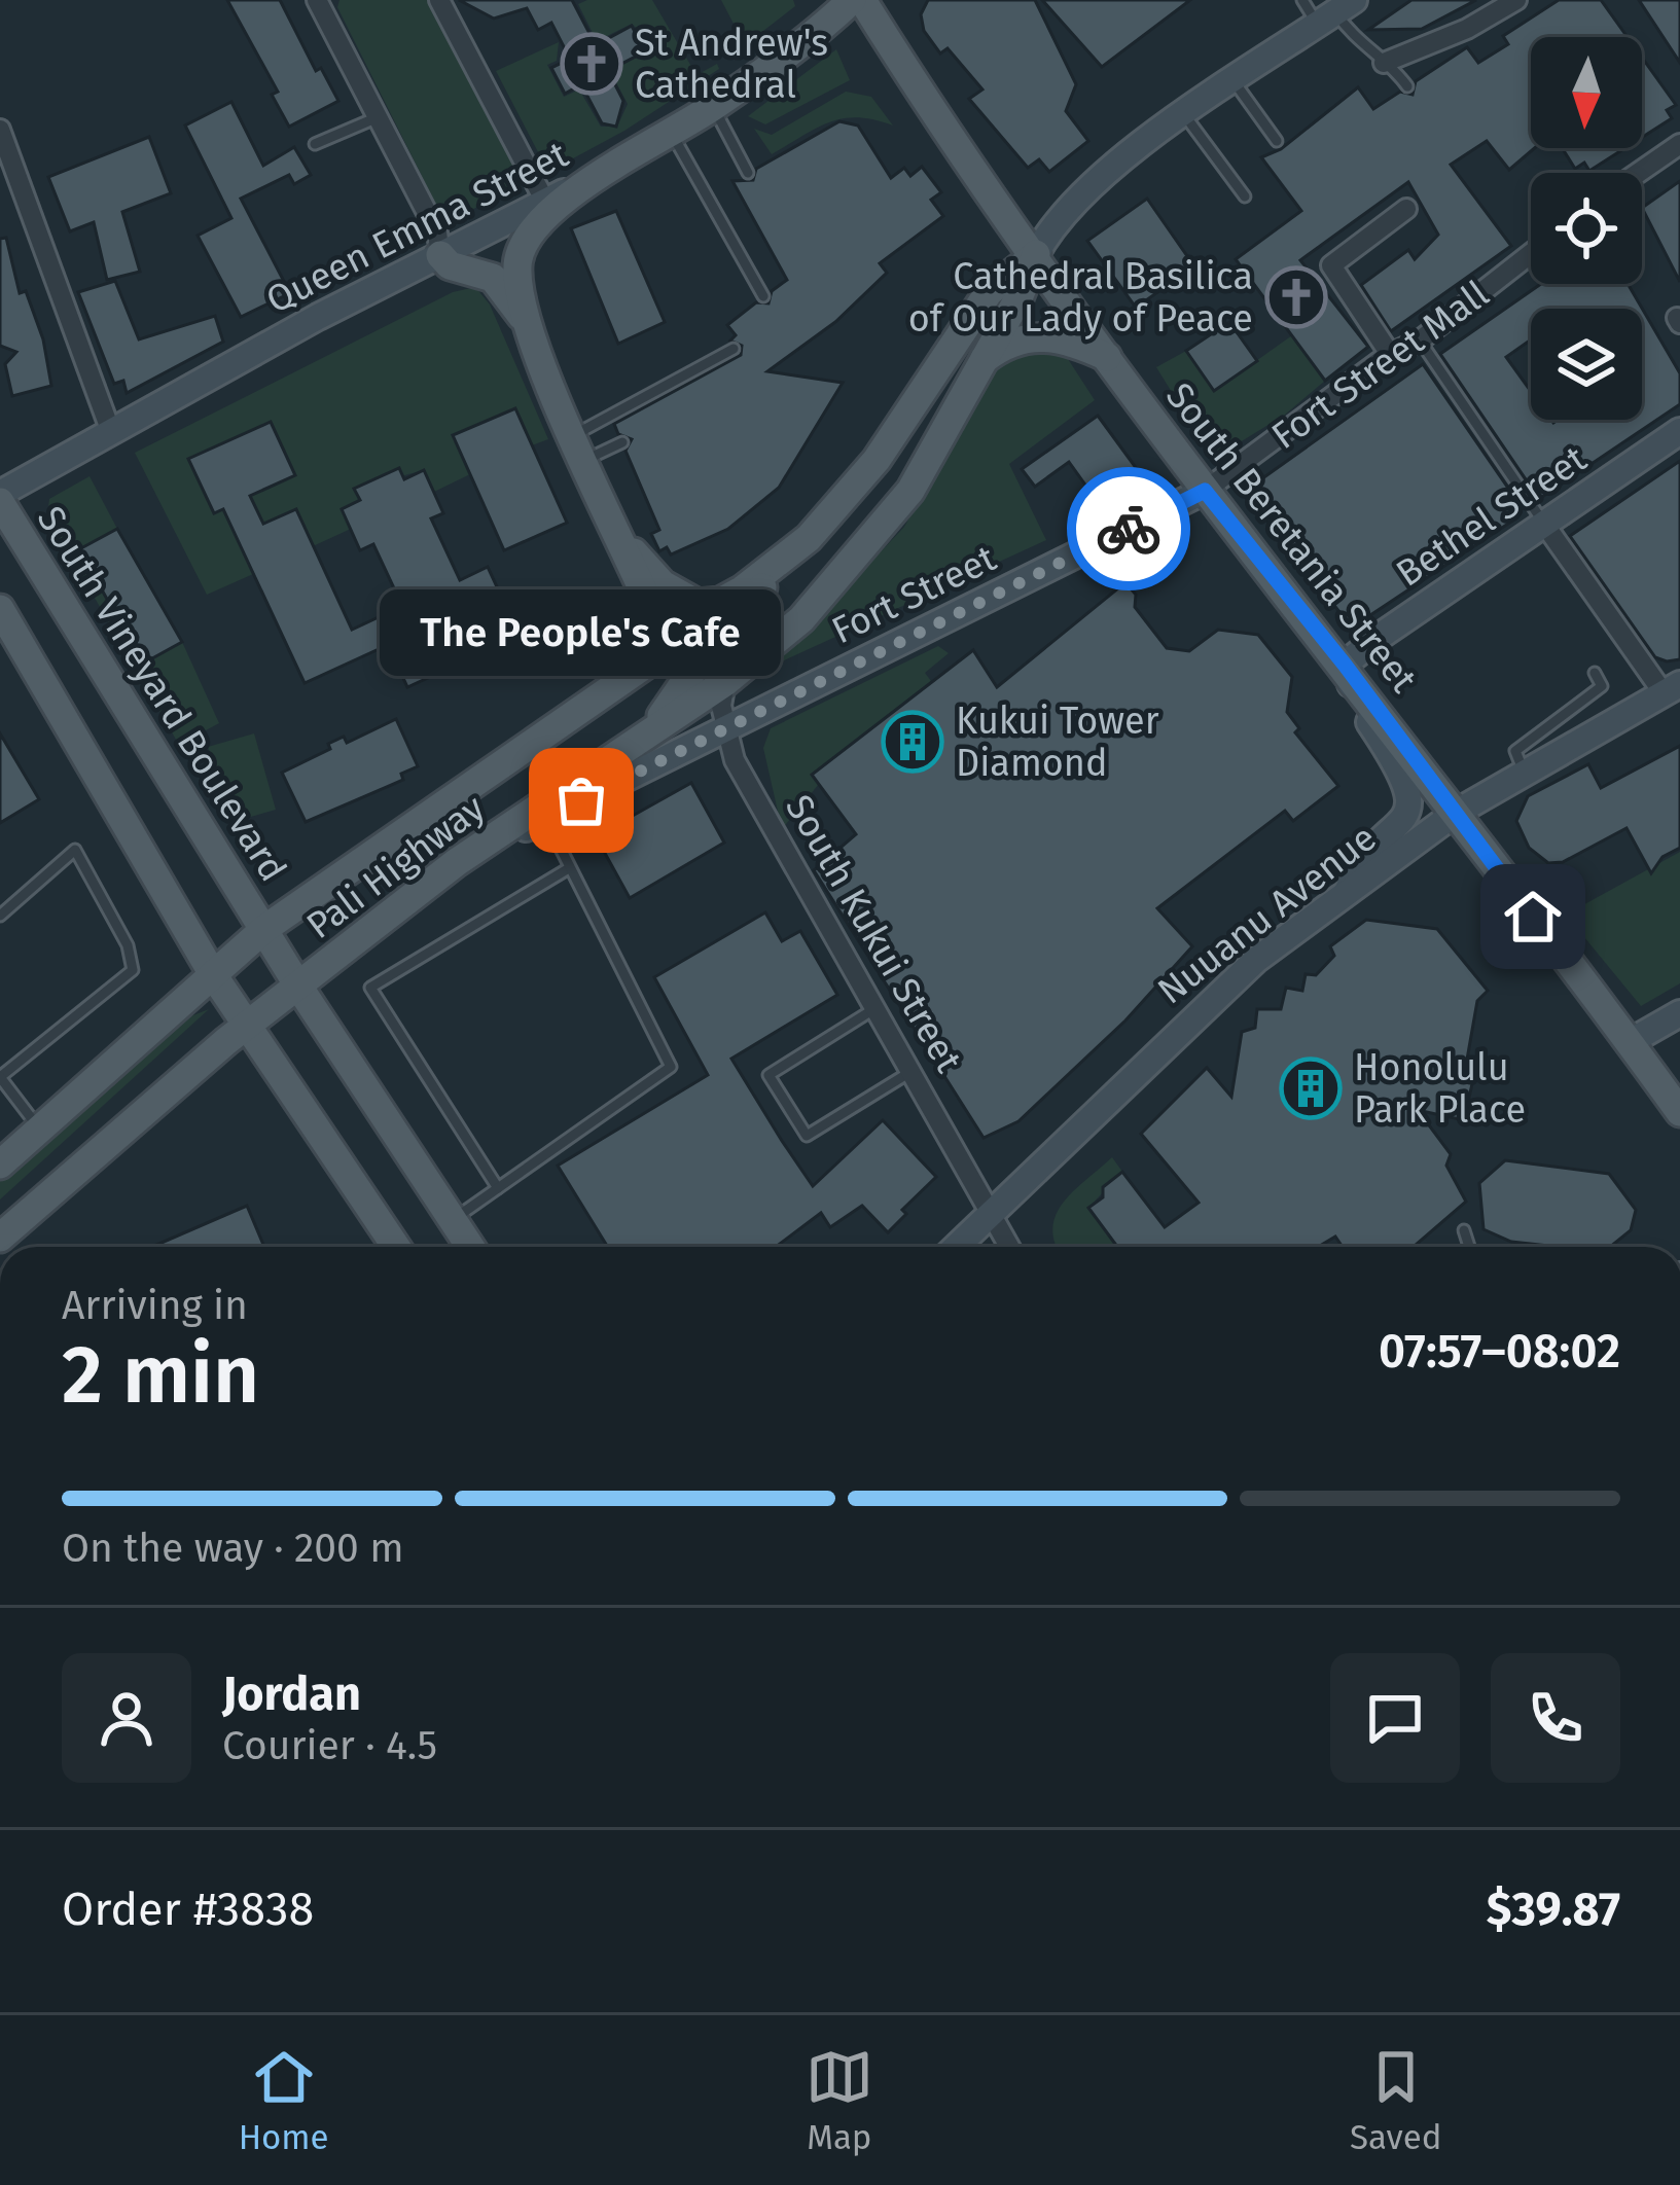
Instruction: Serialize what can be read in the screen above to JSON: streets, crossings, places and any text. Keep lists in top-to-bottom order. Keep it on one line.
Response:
{"streets":{"main road":["Queen Emma Street","Bethel Street","South Beretania Street","Fort Street","South Vineyard Boulevard","Pali Highway","Nuuanu Avenue"],"street":["Fort Street Mall","South Kukui Street"]},"crossings":[["Queen Emma Street","South Vineyard Boulevard"],["Fort Street Mall","South Beretania Street"],["Fort Street Mall","Fort Street"],["Bethel Street","South Beretania Street"],["South Beretania Street","Fort Street"],["South Beretania Street","Pali Highway"],["South Beretania Street","Nuuanu Avenue"],["Fort Street","Pali Highway"],["Fort Street","South Kukui Street"],["South Vineyard Boulevard","Pali Highway"],["Pali Highway","South Kukui Street"],["Nuuanu Avenue","South Kukui Street"]],"places":{"church":["St Andrew's Cathedral","Cathedral Basilica of Our Lady of Peace"],"building":["Kukui Tower Diamond","Honolulu Park Place"],"other":["The People's Cafe"]},"north":"bottom","page":{"bubble":"The People's Cafe","heading":["2 min","Arriving in","07:57–08:02"],"panel":["Jordan","Courier · 4.5","Order #3838","$39.87"],"bar":"On the way · 200 m","tabs":["Home","Map","Saved"]}}
